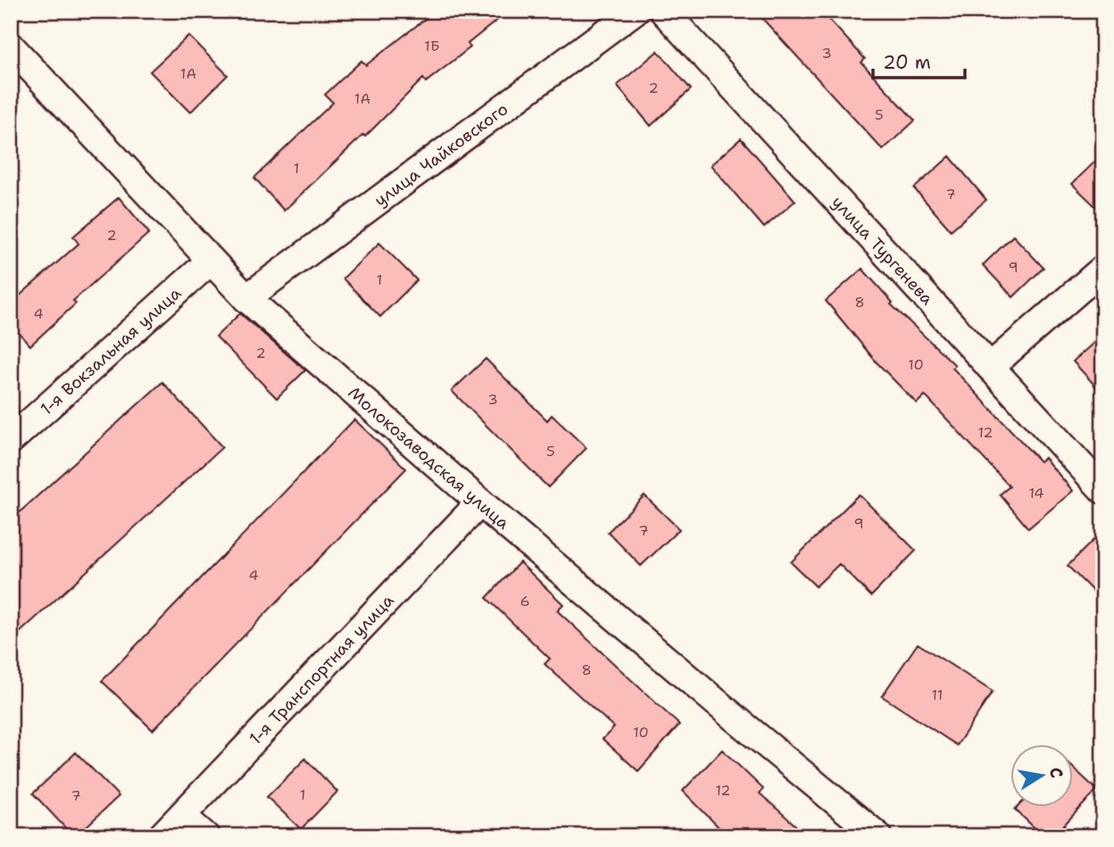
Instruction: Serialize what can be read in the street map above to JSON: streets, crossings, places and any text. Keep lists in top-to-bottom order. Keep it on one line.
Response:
{"streets":{"street":["улица Чайковского","улица Тургенева","1-я Вокзальная улица","Молокозаводская улица","1-я Транспортная улица"]},"crossings":[["улица Чайковского","Молокозаводская улица"],["1-я Вокзальная улица","Молокозаводская улица"],["Молокозаводская улица","1-я Транспортная улица"]],"house_numbers":["1Б","3","1А","2","1А","5","1","7","2","9","1","8","4","2","10","3","12","5","14","9","7","4","6","8","11","10","12","1","7"],"scale_bar":"20 m","north":"right"}
